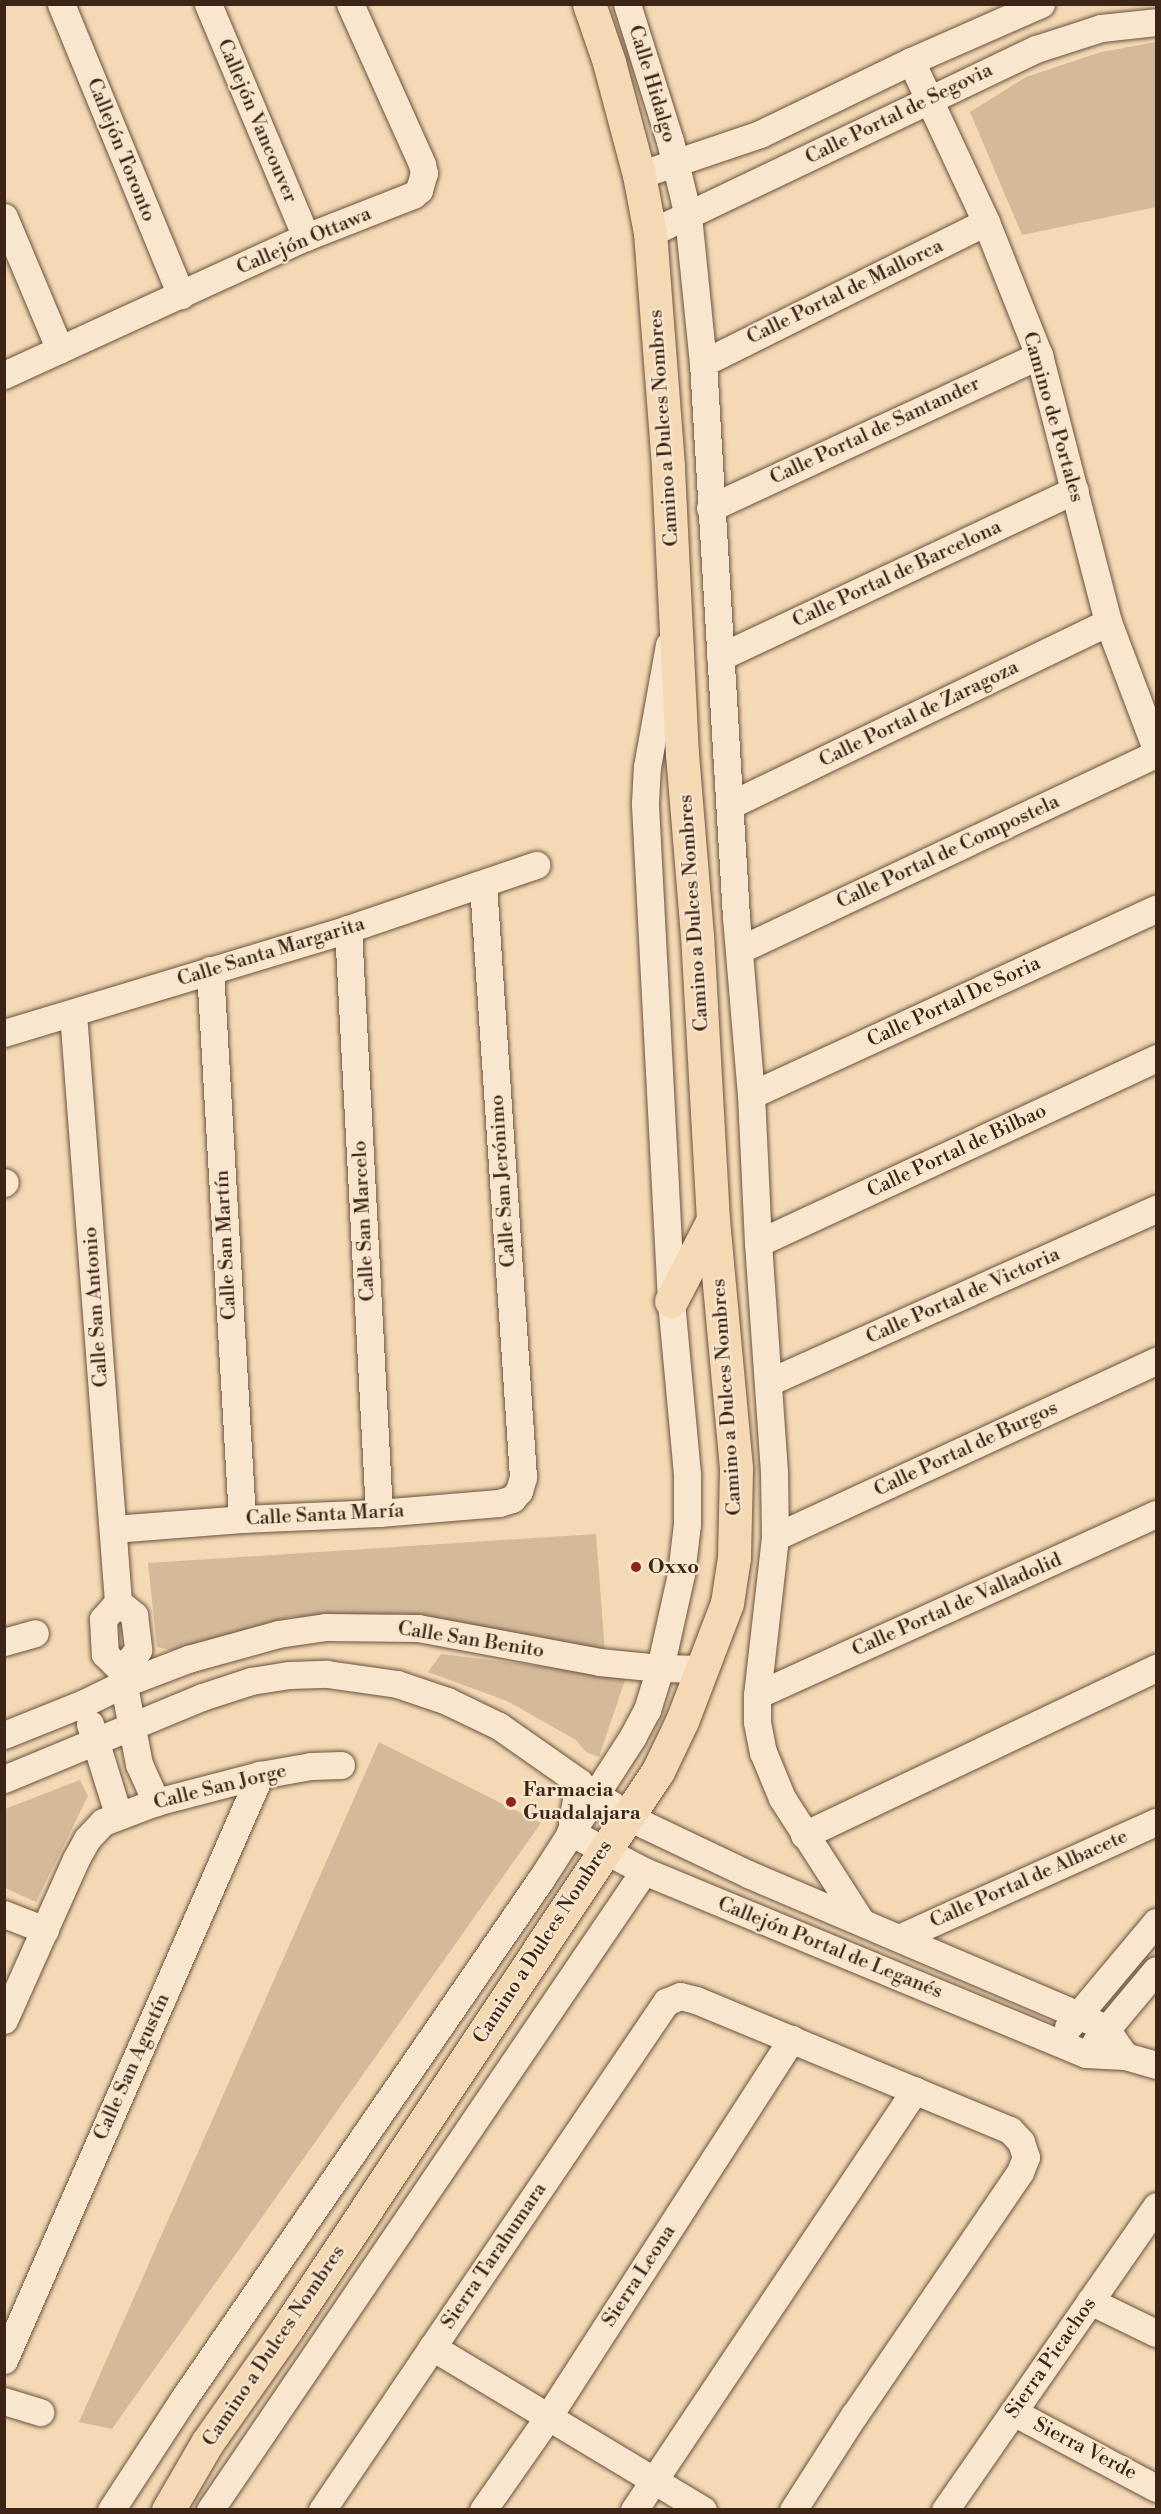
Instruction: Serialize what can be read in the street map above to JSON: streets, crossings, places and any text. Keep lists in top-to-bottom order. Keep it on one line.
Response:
{"streets":{"main road":["Camino a Dulces Nombres"],"street":["Calle Hidalgo","Calle Portal de Segovia","Callejón Vancouver","Callejón Toronto","Callejón Ottawa","Calle Portal de Mallorca","Camino de Portales","Calle Portal de Santander","Calle Portal de Barcelona","Calle Portal de Zaragoza","Calle Portal de Compostela","Calle Santa Margarita","Calle Portal De Soria","Calle Portal de Bilbao","Calle San Jerónimo","Calle San Marcelo","Calle San Martín","Calle Portal de Victoria","Calle San Antonio","Calle Portal de Burgos","Calle Santa María","Calle Portal de Valladolid","Calle San Benito","Calle San Jorge","Calle Portal de Albacete","Callejón Portal de Leganés","Calle San Agustín","Sierra Tarahumara","Sierra Leona","Sierra Picachos","Sierra Verde"]},"crossings":[["Calle Hidalgo","Calle Portal de Segovia"],["Calle Hidalgo","Camino a Dulces Nombres"],["Calle Portal de Segovia","Camino de Portales"],["Calle Portal de Segovia","Camino a Dulces Nombres"],["Callejón Vancouver","Callejón Ottawa"],["Callejón Toronto","Callejón Ottawa"],["Calle Portal de Mallorca","Camino de Portales"],["Calle Portal de Mallorca","Camino a Dulces Nombres"],["Camino de Portales","Calle Portal de Santander"],["Camino de Portales","Calle Portal de Barcelona"],["Camino de Portales","Calle Portal de Zaragoza"],["Camino de Portales","Calle Portal de Compostela"],["Camino a Dulces Nombres","Calle Portal de Santander"],["Camino a Dulces Nombres","Calle Portal de Barcelona"],["Camino a Dulces Nombres","Calle Portal de Zaragoza"],["Camino a Dulces Nombres","Calle Portal de Compostela"],["Camino a Dulces Nombres","Calle Portal De Soria"],["Camino a Dulces Nombres","Calle Portal de Bilbao"],["Camino a Dulces Nombres","Calle Portal de Victoria"],["Camino a Dulces Nombres","Calle Portal de Burgos"],["Camino a Dulces Nombres","Calle Portal de Valladolid"],["Camino a Dulces Nombres","Calle San Benito"],["Camino a Dulces Nombres","Callejón Portal de Leganés"],["Calle Santa Margarita","Calle San Jerónimo"],["Calle Santa Margarita","Calle San Marcelo"],["Calle Santa Margarita","Calle San Martín"],["Calle Santa Margarita","Calle San Antonio"],["Calle San Jerónimo","Calle Santa María"],["Calle San Marcelo","Calle Santa María"],["Calle San Martín","Calle Santa María"],["Calle San Antonio","Calle Santa María"],["Calle San Antonio","Calle San Benito"],["Calle San Jorge","Calle San Agustín"],["Calle Portal de Albacete","Callejón Portal de Leganés"],["Sierra Tarahumara","Sierra Leona"],["Sierra Picachos","Sierra Verde"]],"places":["Oxxo","Farmacia Guadalajara"]}
